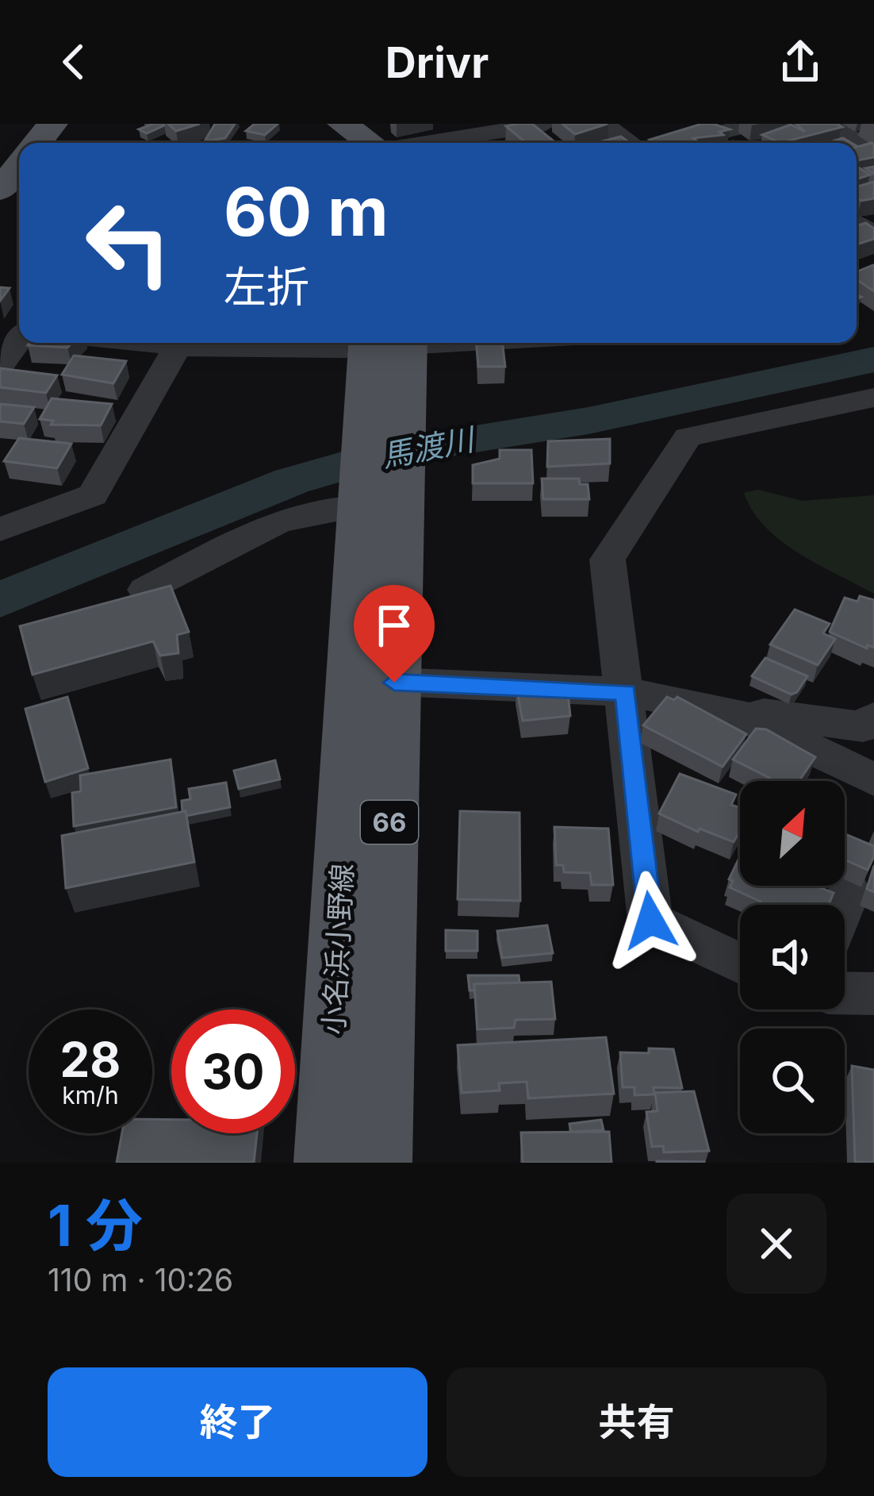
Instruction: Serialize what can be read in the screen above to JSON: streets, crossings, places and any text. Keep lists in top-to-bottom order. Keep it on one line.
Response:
{"streets":{"main road":["66","小名浜小野線"]},"water":["馬渡川"],"north":"top right","page":{"header":"Drivr","turn":["60 m","左折"],"speed":"28 km/h","limit":"30","heading":["1 分","110 m · 10:26"],"buttons":["終了","共有"]}}
